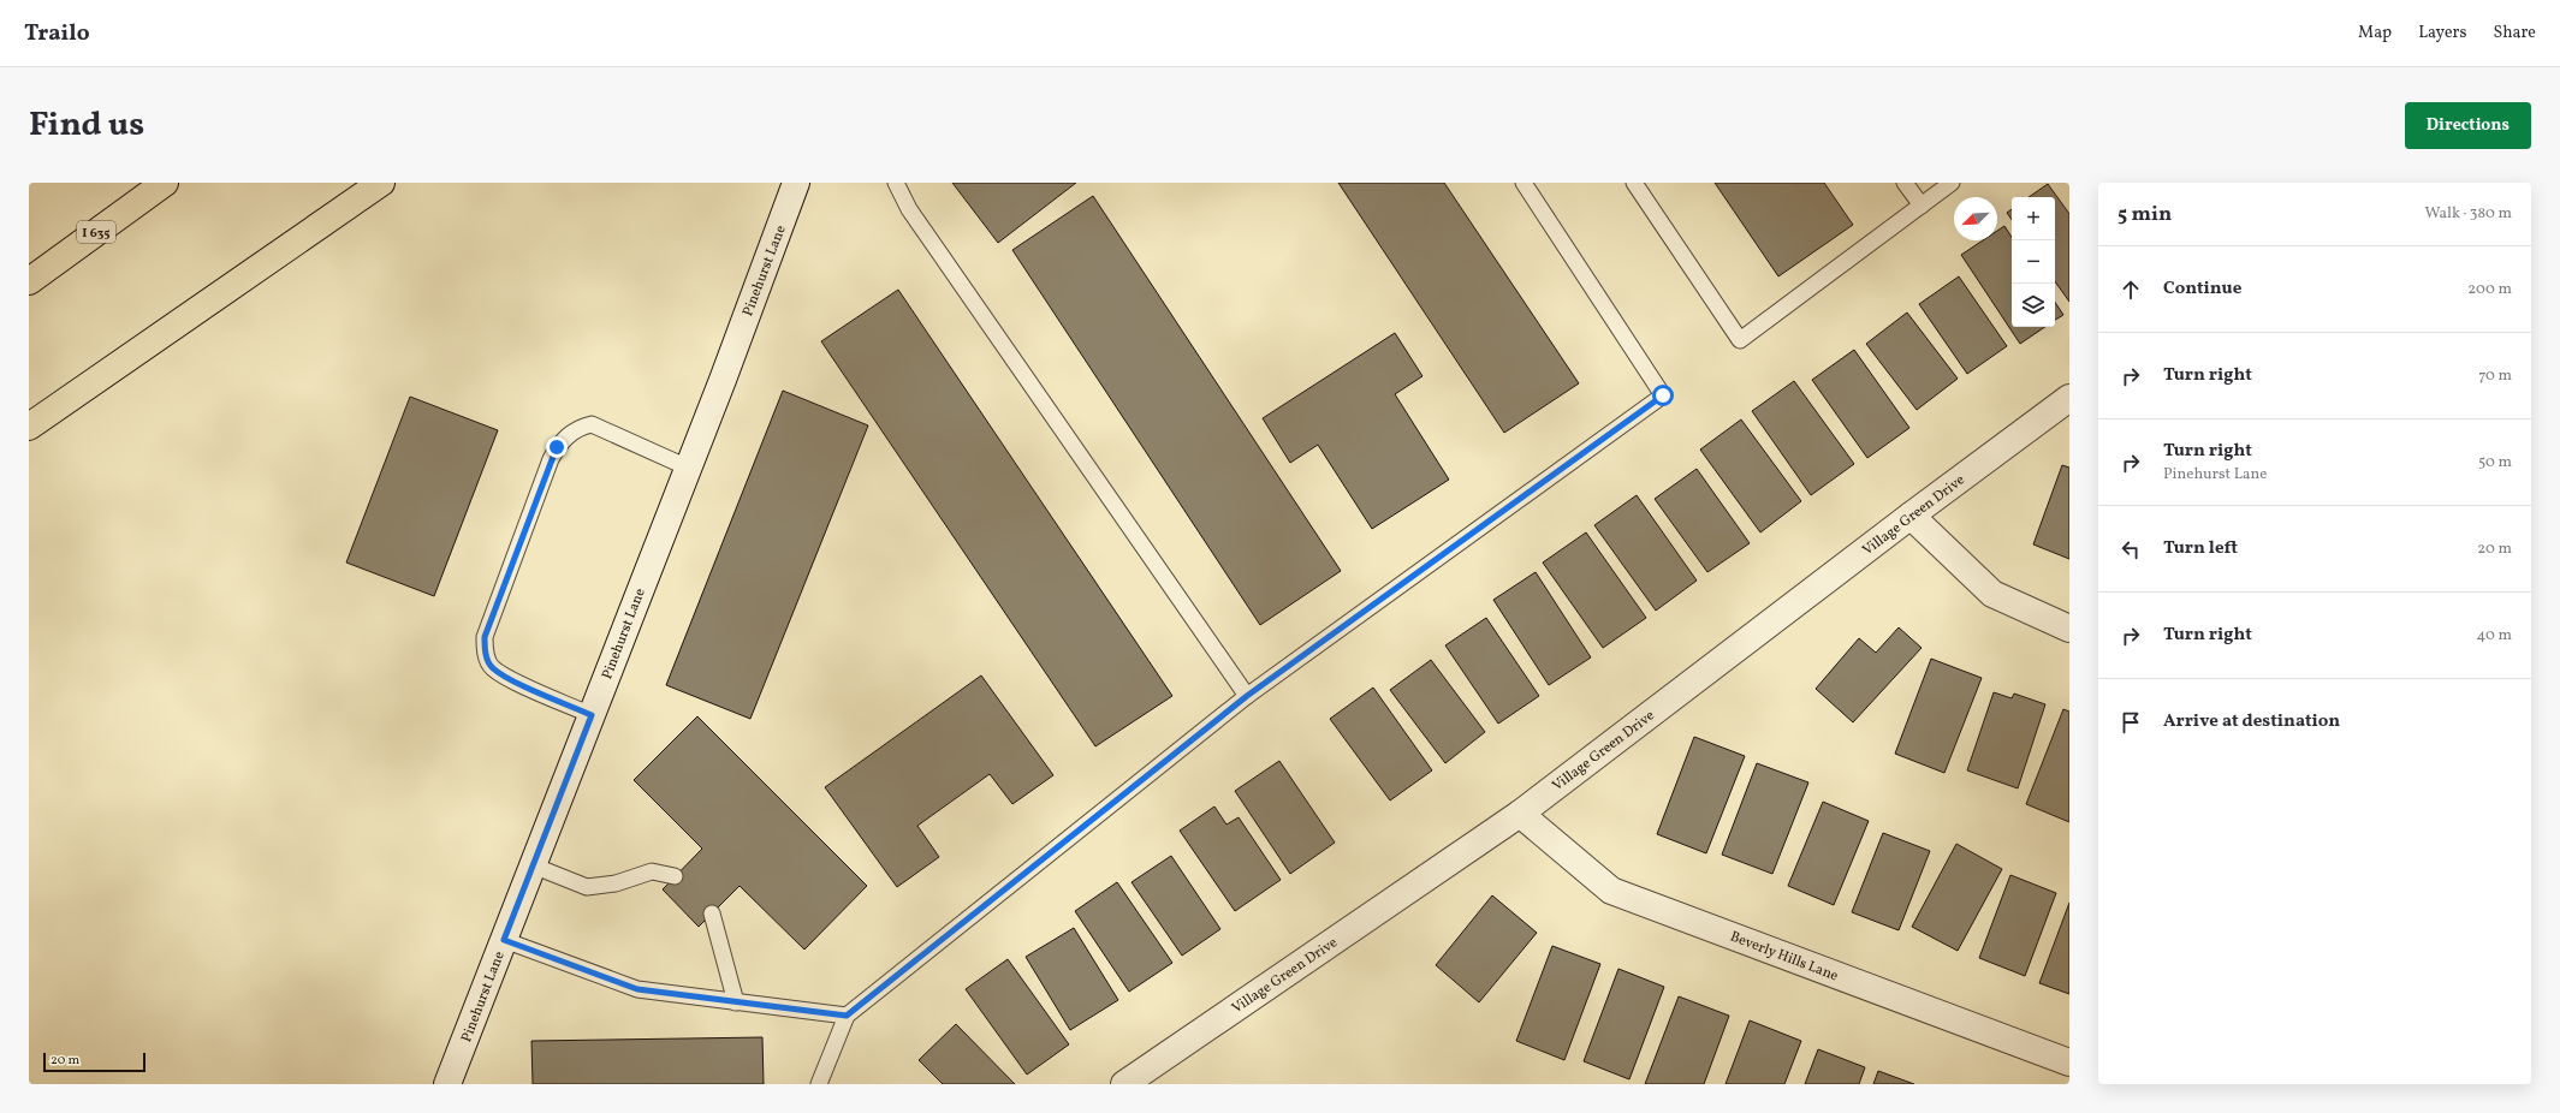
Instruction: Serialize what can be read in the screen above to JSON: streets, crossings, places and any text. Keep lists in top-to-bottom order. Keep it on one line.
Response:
{"streets":{"highway":["I 635"],"street":["Pinehurst Lane","Village Green Drive","Beverly Hills Lane"]},"crossings":[["Village Green Drive","Beverly Hills Lane"]],"scale_bar":"20 m","north":"bottom left","page":{"header":"Trailo","nav":["Map","Layers","Share"],"title":"Find us","buttons":"Directions","heading":["5 min","Walk · 380 m"],"map_buttons":["+","−"],"list":[["Continue","200 m"],["Turn right","70 m"],["Turn right","Pinehurst Lane","50 m"],["Turn left","20 m"],["Turn right","40 m"],"Arrive at destination"],"scale":"20 m"}}
